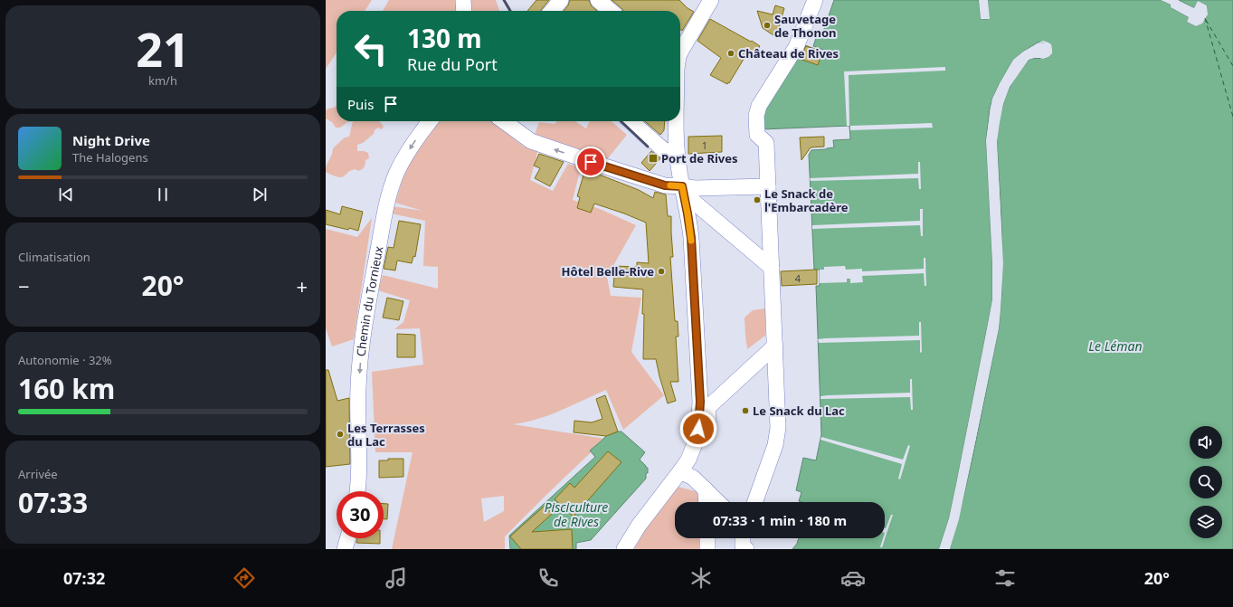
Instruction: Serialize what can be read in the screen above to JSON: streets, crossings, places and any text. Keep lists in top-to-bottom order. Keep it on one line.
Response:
{"streets":{"street":["Chemin du Tornieux"]},"one_way":["Chemin du Tornieux"],"water":["Le Léman","Pisciculture de Rives"],"places":{"other":["Sauvetage de Thonon","Château de Rives","Le Snack de l'Embarcadère","Hôtel Belle-Rive","Le Snack du Lac","Les Terrasses du Lac"],"transit":["Port de Rives"]},"house_numbers":["1","4"],"page":{"tile":[["21","km/h"],"Climatisation",["Autonomie · 32%","160 km"],["Arrivée","07:33"]],"turn":["130 m","Rue du Port"],"then":"Puis","song":["Night Drive","The Halogens"],"heat":["−","20°","+"],"limit":"30","trip":"07:33 · 1 min · 180 m","tabs":["07:32","20°"]}}
